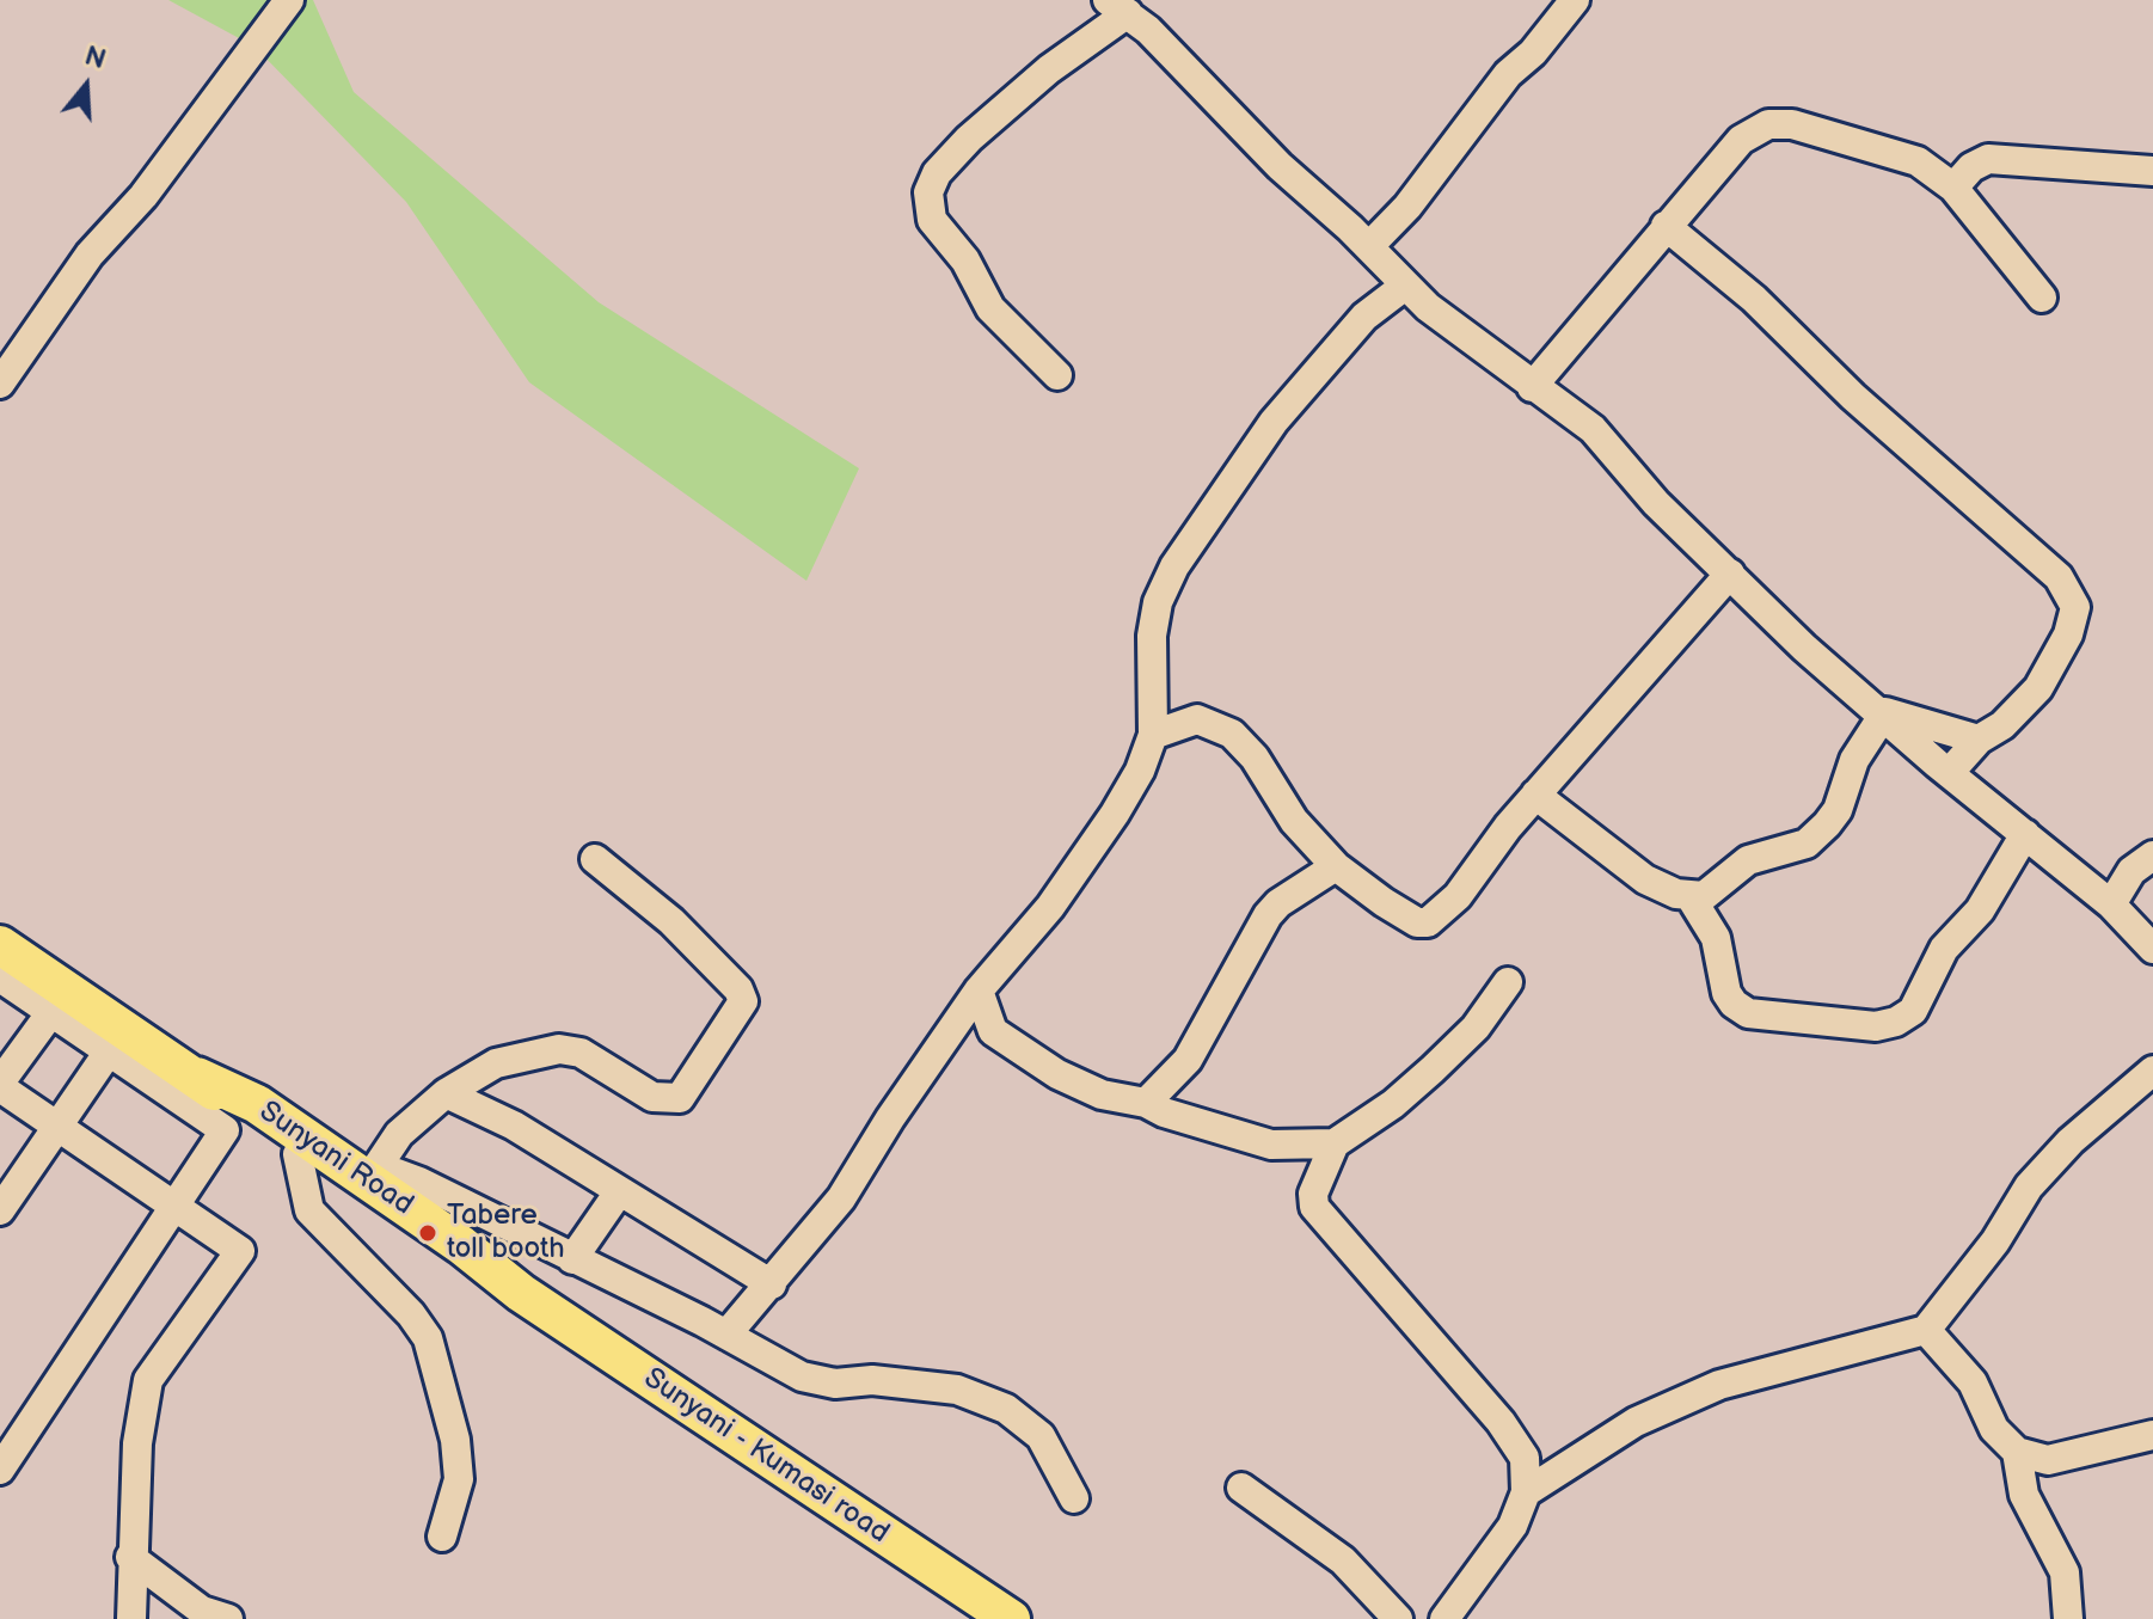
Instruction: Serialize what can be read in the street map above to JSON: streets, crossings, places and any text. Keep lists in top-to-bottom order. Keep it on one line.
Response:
{"streets":{"main road":["Sunyani Road","Sunyani - Kumasi road"]},"crossings":[["Sunyani Road","Sunyani - Kumasi road"]],"places":["Tabere toll booth"],"north":"top"}
